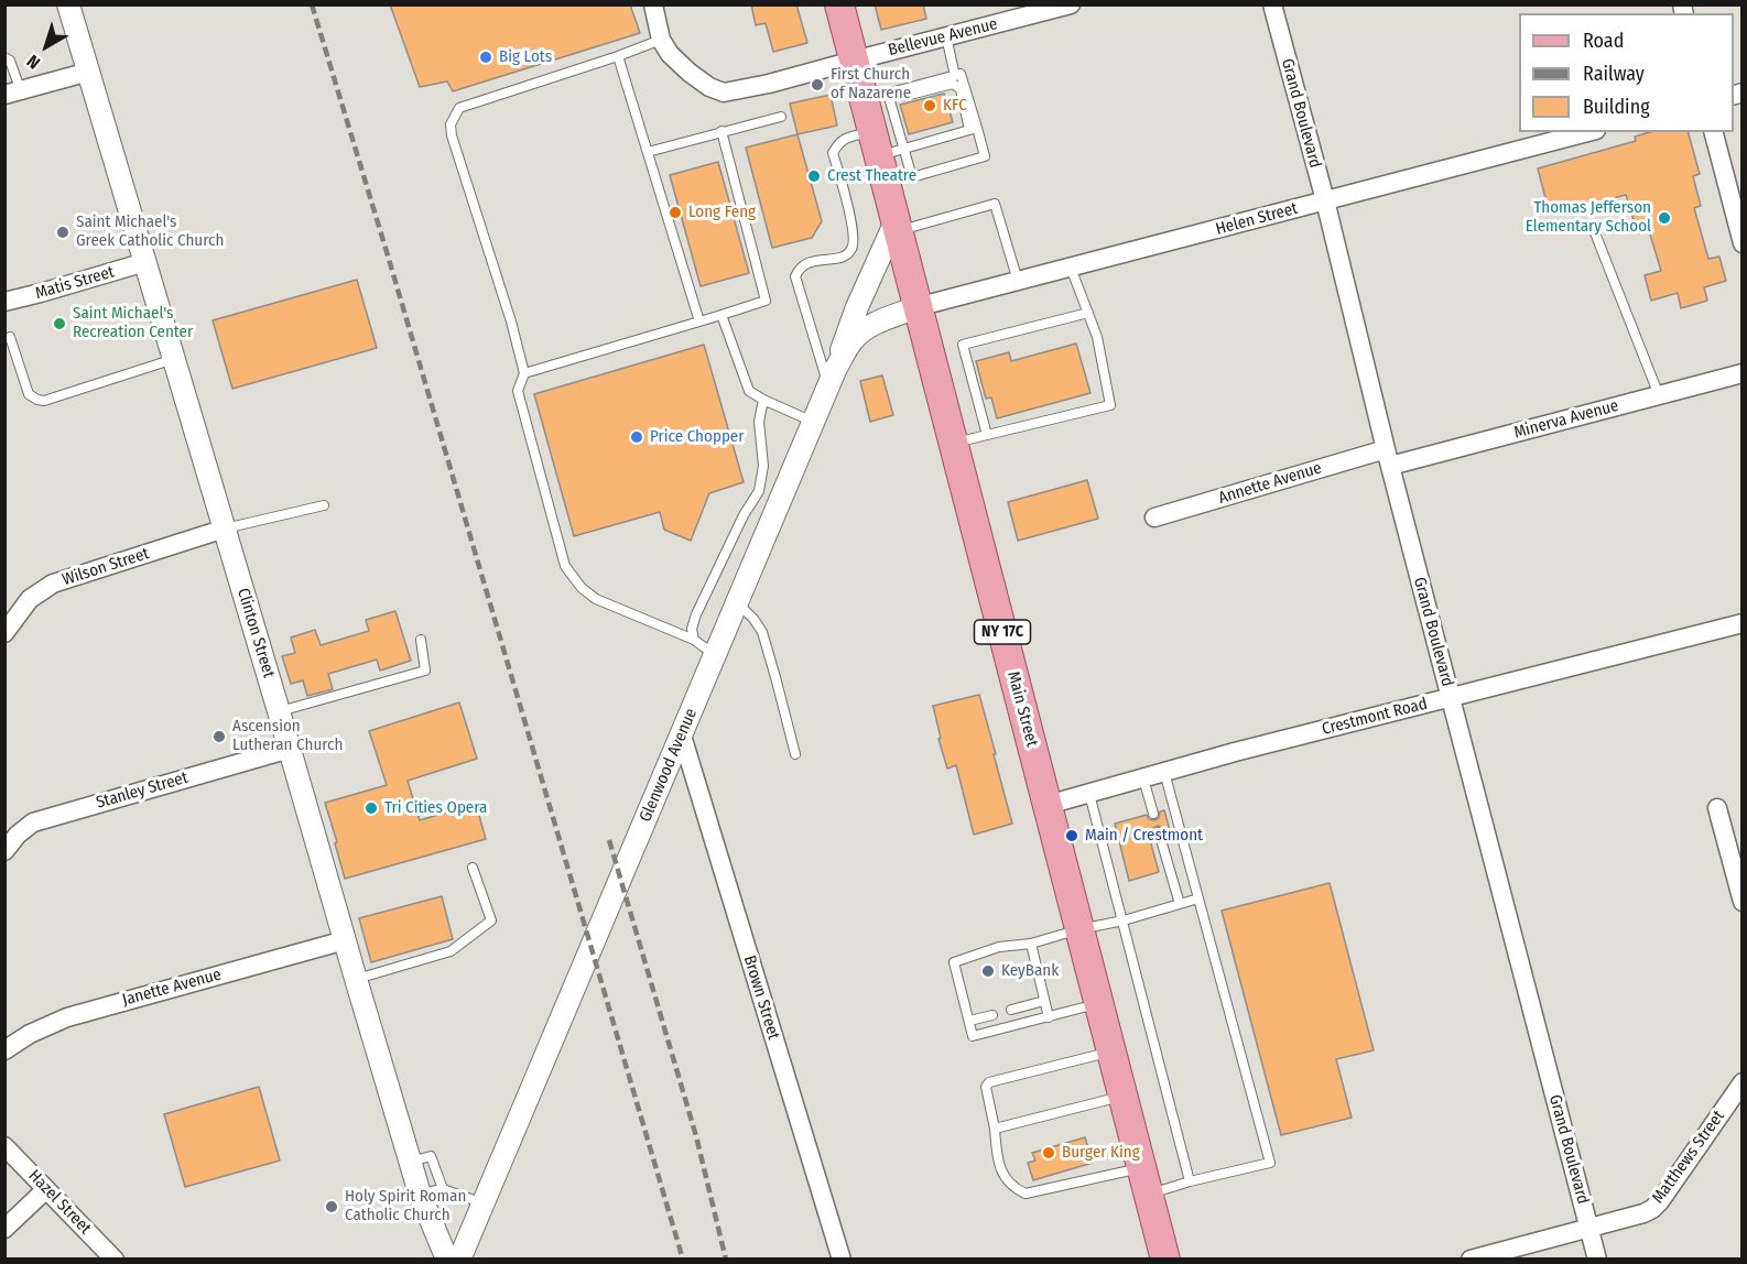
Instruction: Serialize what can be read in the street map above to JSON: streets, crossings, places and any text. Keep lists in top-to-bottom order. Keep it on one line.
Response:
{"streets":{"main road":["NY 17C","Main Street"],"street":["Bellevue Avenue","Grand Boulevard","Helen Street","Matis Street","Minerva Avenue","Annette Avenue","Wilson Street","Clinton Street","Crestmont Road","Glenwood Avenue","Stanley Street","Janette Avenue","Brown Street","Matthews Street","Hazel Street"]},"crossings":[["Bellevue Avenue","Main Street"],["Grand Boulevard","Helen Street"],["Grand Boulevard","Minerva Avenue"],["Grand Boulevard","Annette Avenue"],["Grand Boulevard","Crestmont Road"],["Grand Boulevard","Matthews Street"],["Helen Street","Main Street"],["Helen Street","Glenwood Avenue"],["Matis Street","Clinton Street"],["Minerva Avenue","Annette Avenue"],["Wilson Street","Clinton Street"],["Clinton Street","Stanley Street"],["Clinton Street","Janette Avenue"],["Main Street","Crestmont Road"],["Main Street","Glenwood Avenue"],["Glenwood Avenue","Brown Street"]],"places":["Big Lots","First Church of Nazarene","KFC","Crest Theatre","Long Feng","Thomas Jefferson Elementary School","Saint Michael's Greek Catholic Church","Saint Michael's Recreation Center","Price Chopper","Ascension Lutheran Church","Tri Cities Opera","Main / Crestmont","KeyBank","Burger King","Holy Spirit Roman Catholic Church"],"legend":["Road","Railway","Building"],"north":"bottom left"}
